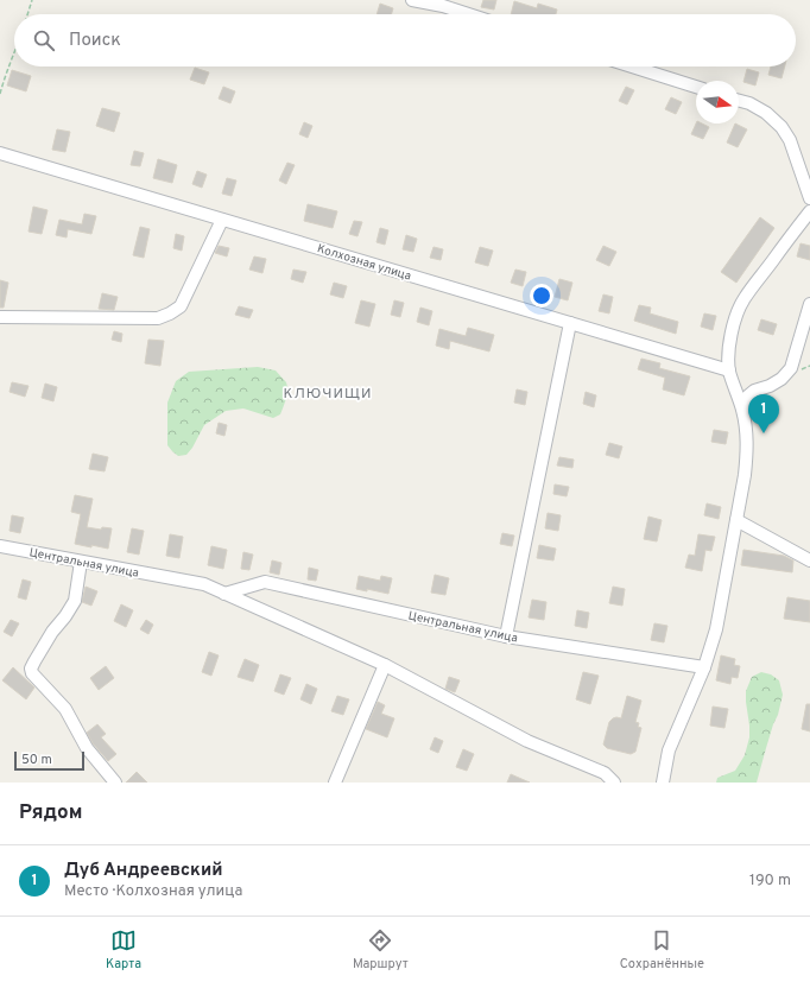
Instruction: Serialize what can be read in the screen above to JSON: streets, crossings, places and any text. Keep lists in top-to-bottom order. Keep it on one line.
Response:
{"streets":{"street":["Колхозная улица","Центральная улица"]},"districts":["КЛЮЧИЩИ"],"scale_bar":"50 m","north":"right","page":{"search":"Поиск","pins":"1","scale":"50 m","heading":"Рядом","list":[{"mark":"1","name":"Дуб Андреевский","note":"Место · Колхозная улица","value":"190 m"}],"nav":["Карта","Маршрут","Сохранённые"]}}
